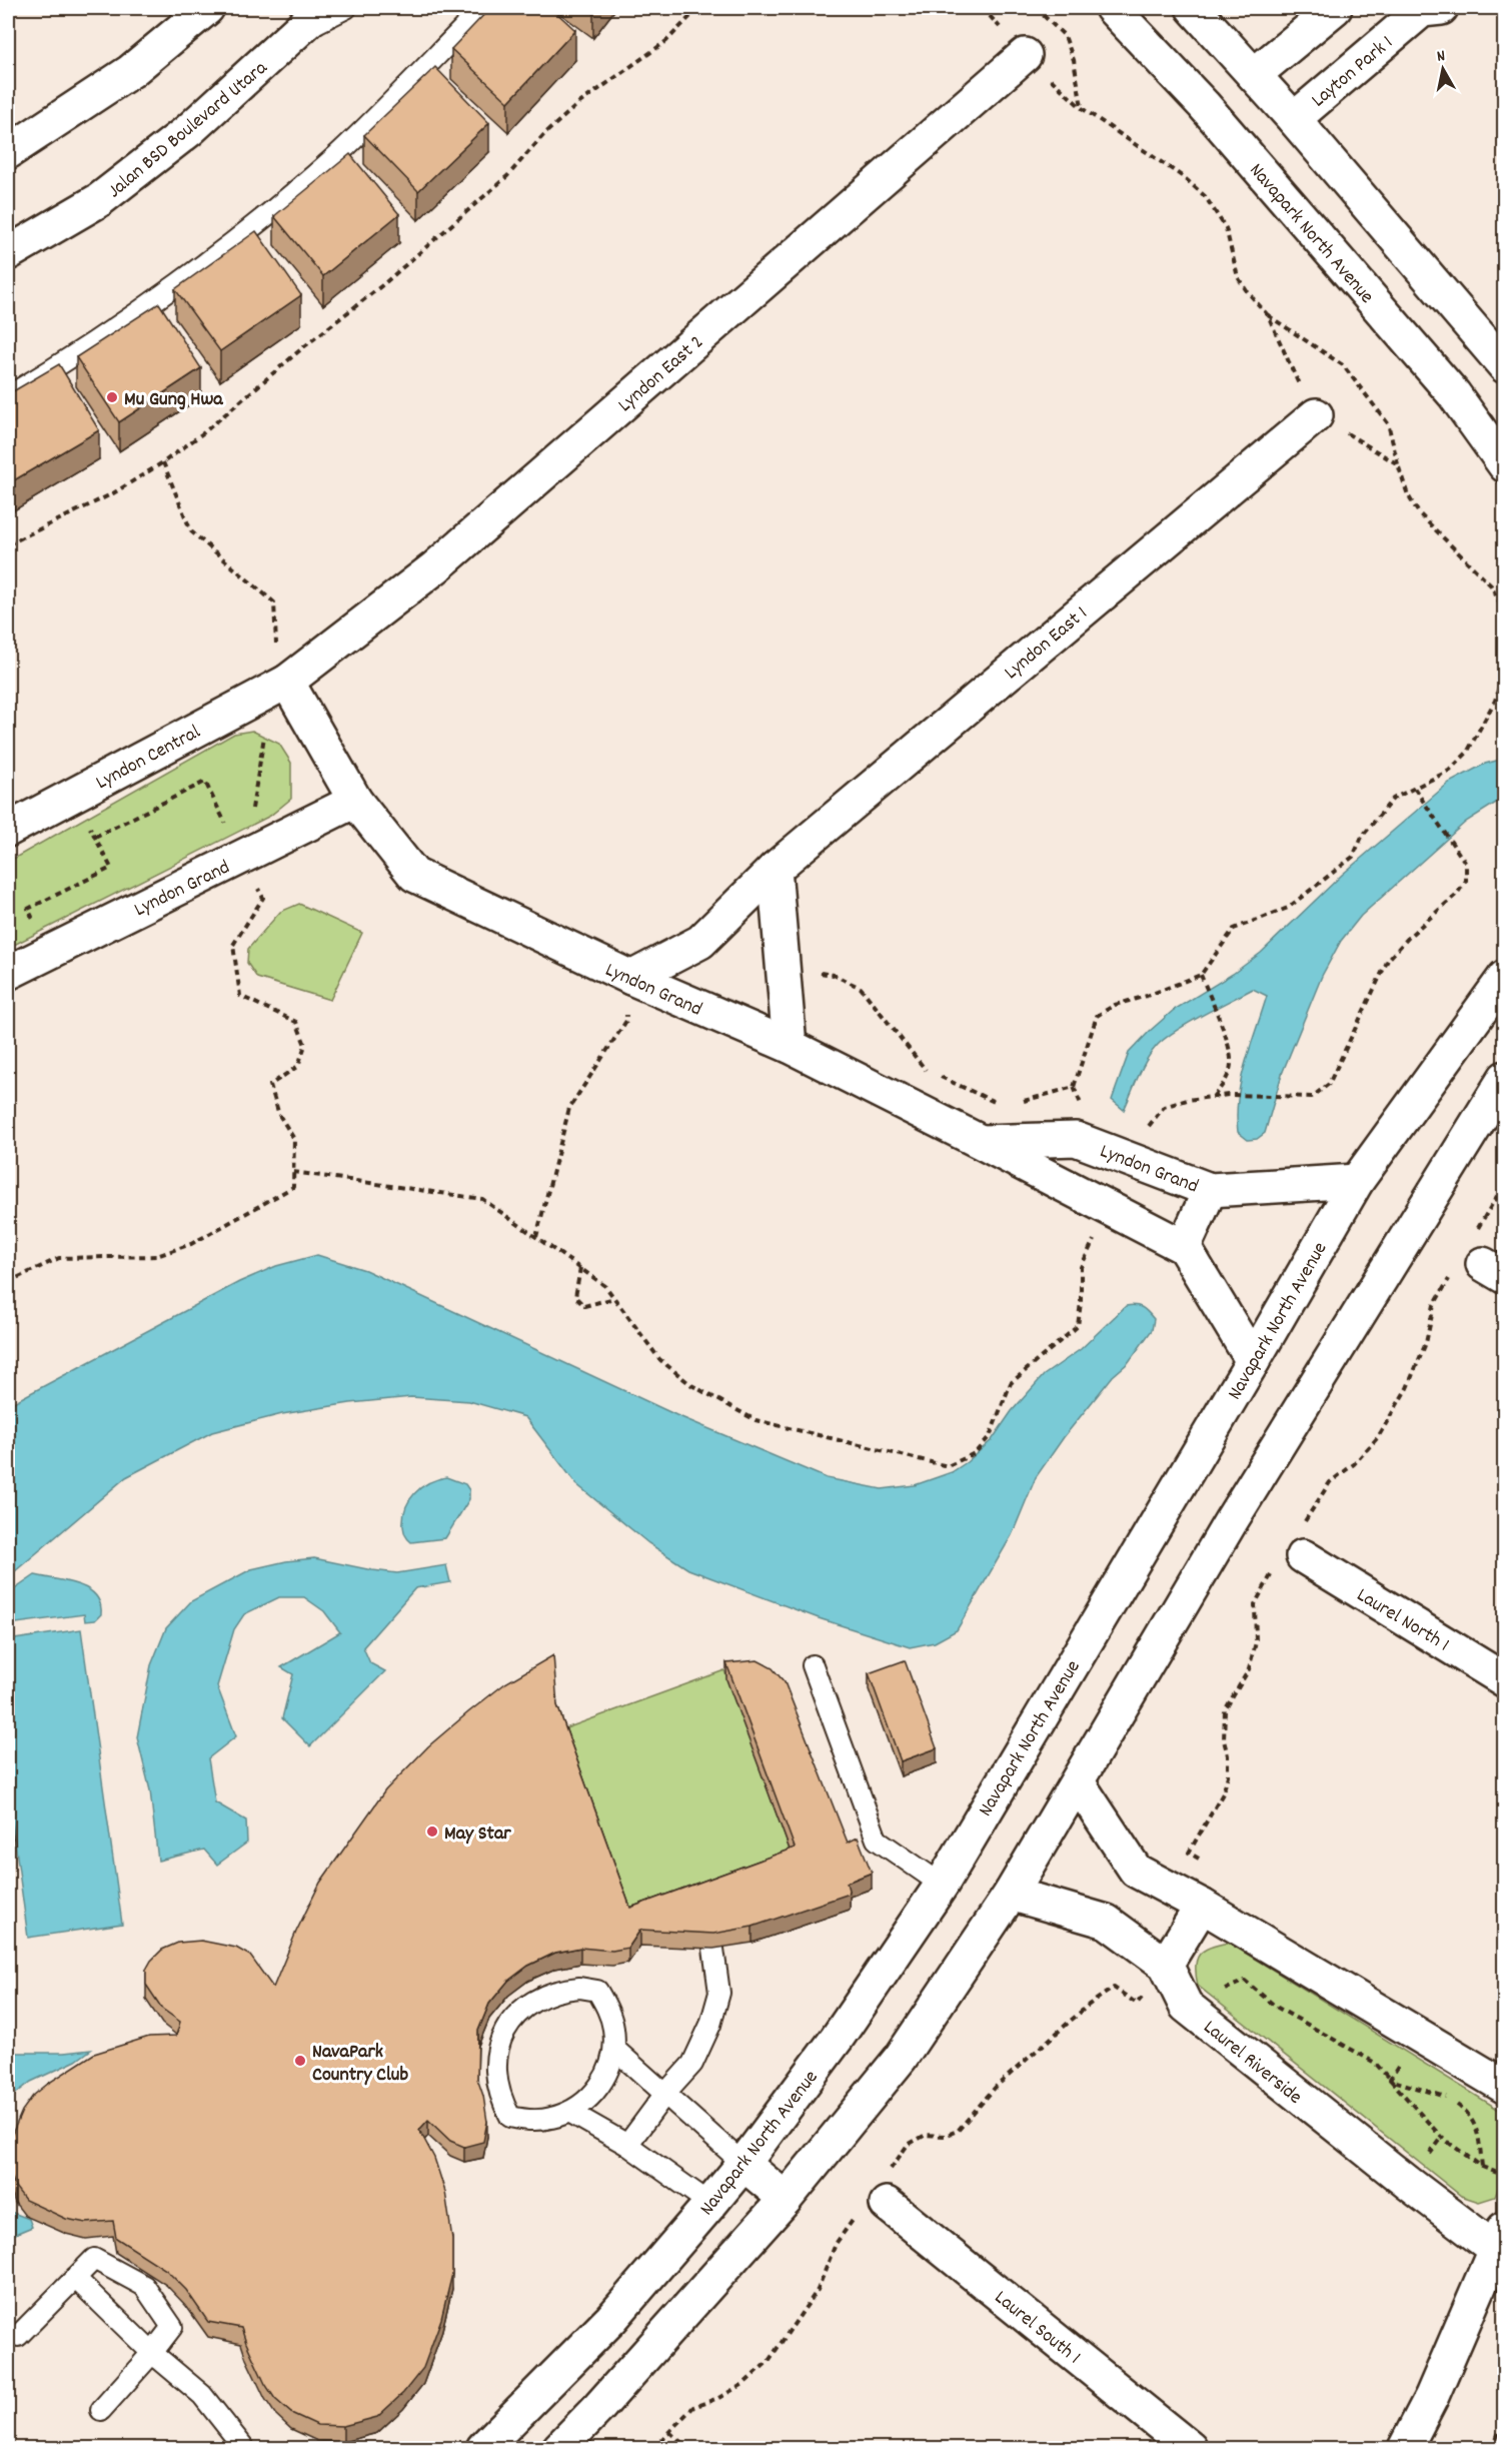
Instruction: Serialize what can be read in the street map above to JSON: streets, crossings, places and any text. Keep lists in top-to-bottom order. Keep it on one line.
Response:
{"streets":{"street":["Layton Park 1","Jalan BSD Boulevard Utara","Navapark North Avenue","Lyndon East 2","Lyndon East 1","Lyndon Central","Lyndon Grand","Laurel North 1","Laurel Riverside","Laurel South 1"]},"crossings":[["Navapark North Avenue","Lyndon Grand"],["Lyndon East 2","Lyndon Central"],["Lyndon East 2","Lyndon Grand"],["Lyndon East 1","Lyndon Grand"],["Lyndon Central","Lyndon Grand"]],"places":["Mu Gung Hwa","May Star","NavaPark Country Club"],"north":"top"}
